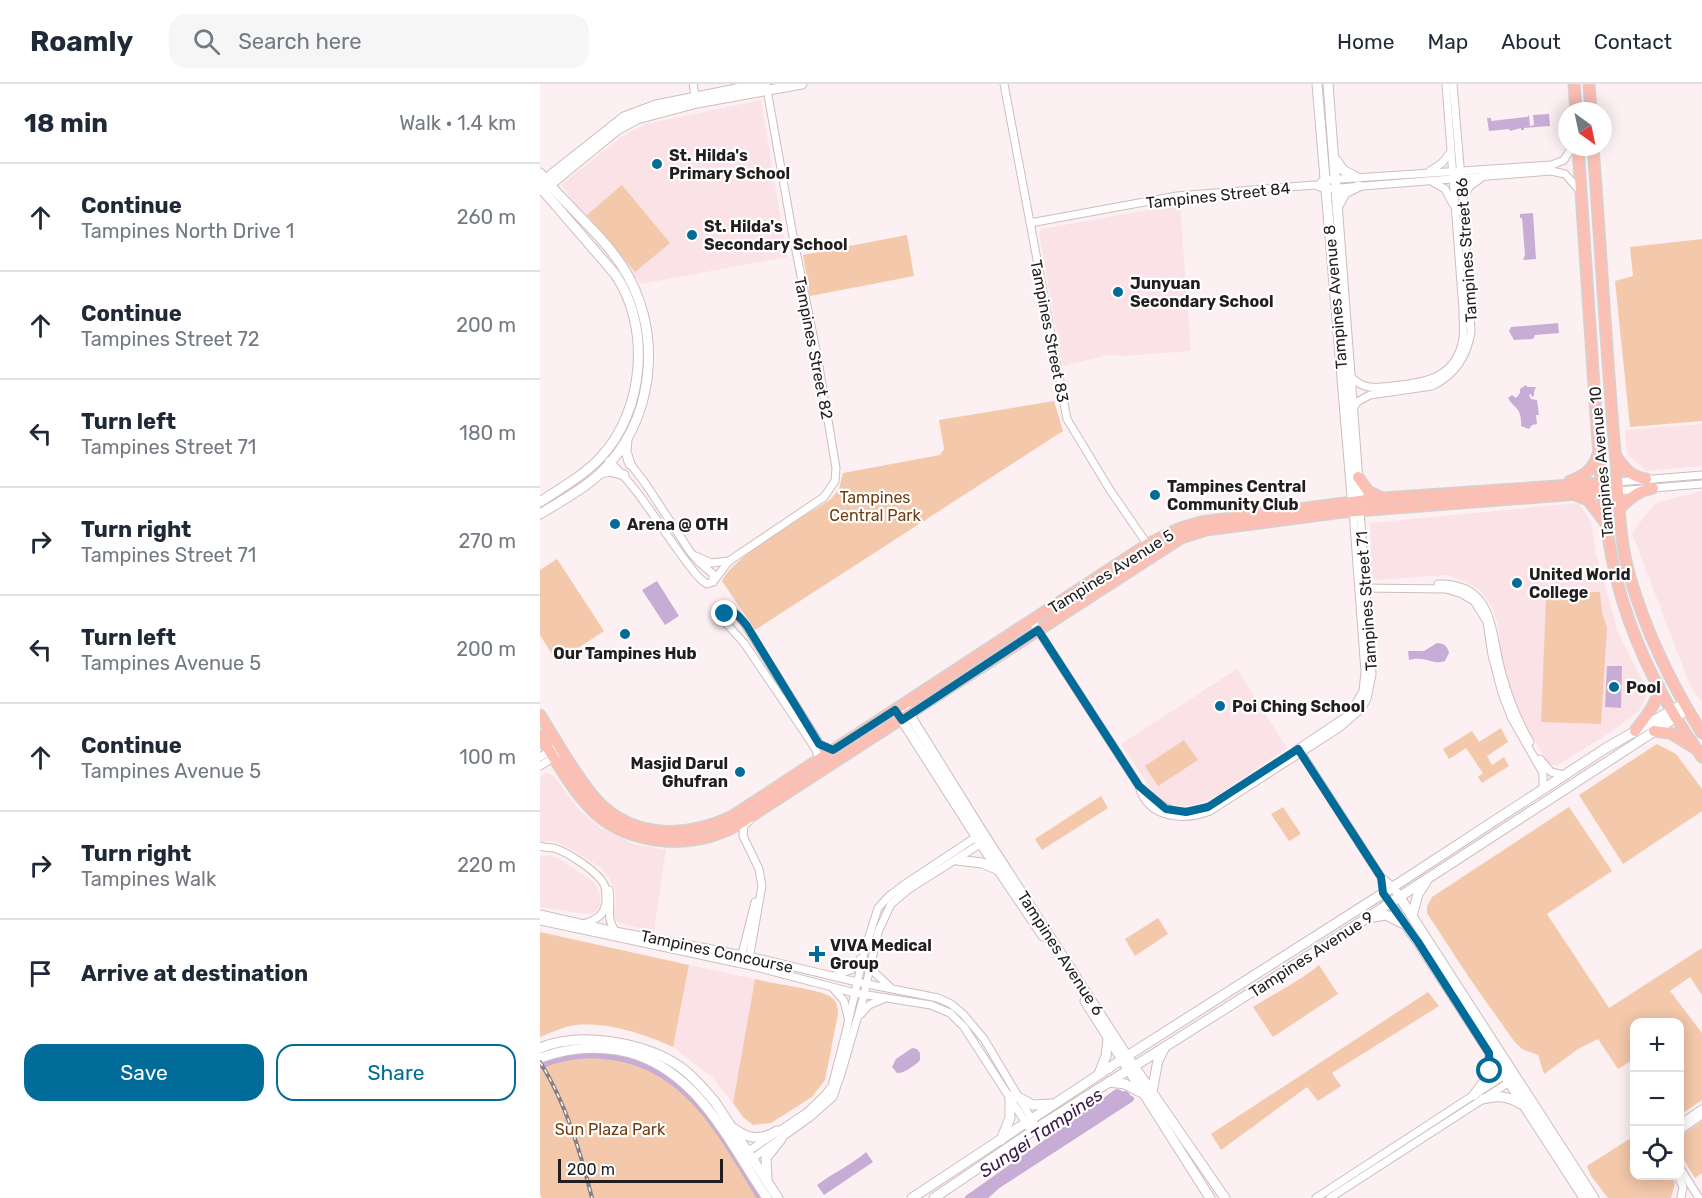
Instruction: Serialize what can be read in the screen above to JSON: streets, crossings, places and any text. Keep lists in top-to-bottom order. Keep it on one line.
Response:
{"streets":{"main road":["Tampines Avenue 8","Tampines Avenue 10","Tampines Avenue 5","Tampines Avenue 6","Tampines Avenue 9"],"street":["Tampines Street 84","Tampines Street 86","Tampines Street 83","Tampines Street 82","Tampines Street 71","Tampines Concourse"]},"crossings":[["Tampines Street 84","Tampines Avenue 8"],["Tampines Street 84","Tampines Street 83"],["Tampines Street 86","Tampines Avenue 8"],["Tampines Avenue 8","Tampines Avenue 5"],["Tampines Avenue 8","Tampines Street 71"],["Tampines Street 83","Tampines Avenue 5"],["Tampines Avenue 10","Tampines Avenue 5"],["Tampines Avenue 10","Tampines Avenue 9"],["Tampines Avenue 5","Tampines Street 71"],["Tampines Avenue 5","Tampines Avenue 6"],["Tampines Concourse","Tampines Avenue 9"],["Tampines Avenue 6","Tampines Avenue 9"]],"water":["Sungei Tampines"],"parks":["Tampines Central Park","Sun Plaza Park"],"places":{"other":["St. Hilda's Primary School","St. Hilda's Secondary School","Junyuan Secondary School","Tampines Central Community Club","Arena @ OTH","United World College","Our Tampines Hub","Pool","Poi Ching School","Masjid Darul Ghufran"],"health":["VIVA Medical Group"]},"scale_bar":"200 m","north":"bottom right","page":{"header":"Roamly","search":"Search here","nav":["Home","Map","About","Contact"],"heading":["18 min","Walk · 1.4 km"],"list":[["Continue","Tampines North Drive 1","260 m"],["Continue","Tampines Street 72","200 m"],["Turn left","Tampines Street 71","180 m"],["Turn right","Tampines Street 71","270 m"],["Turn left","Tampines Avenue 5","200 m"],["Continue","Tampines Avenue 5","100 m"],["Turn right","Tampines Walk","220 m"],"Arrive at destination"],"map_buttons":["+","−"],"buttons":["Save","Share"],"scale":"200 m"}}
